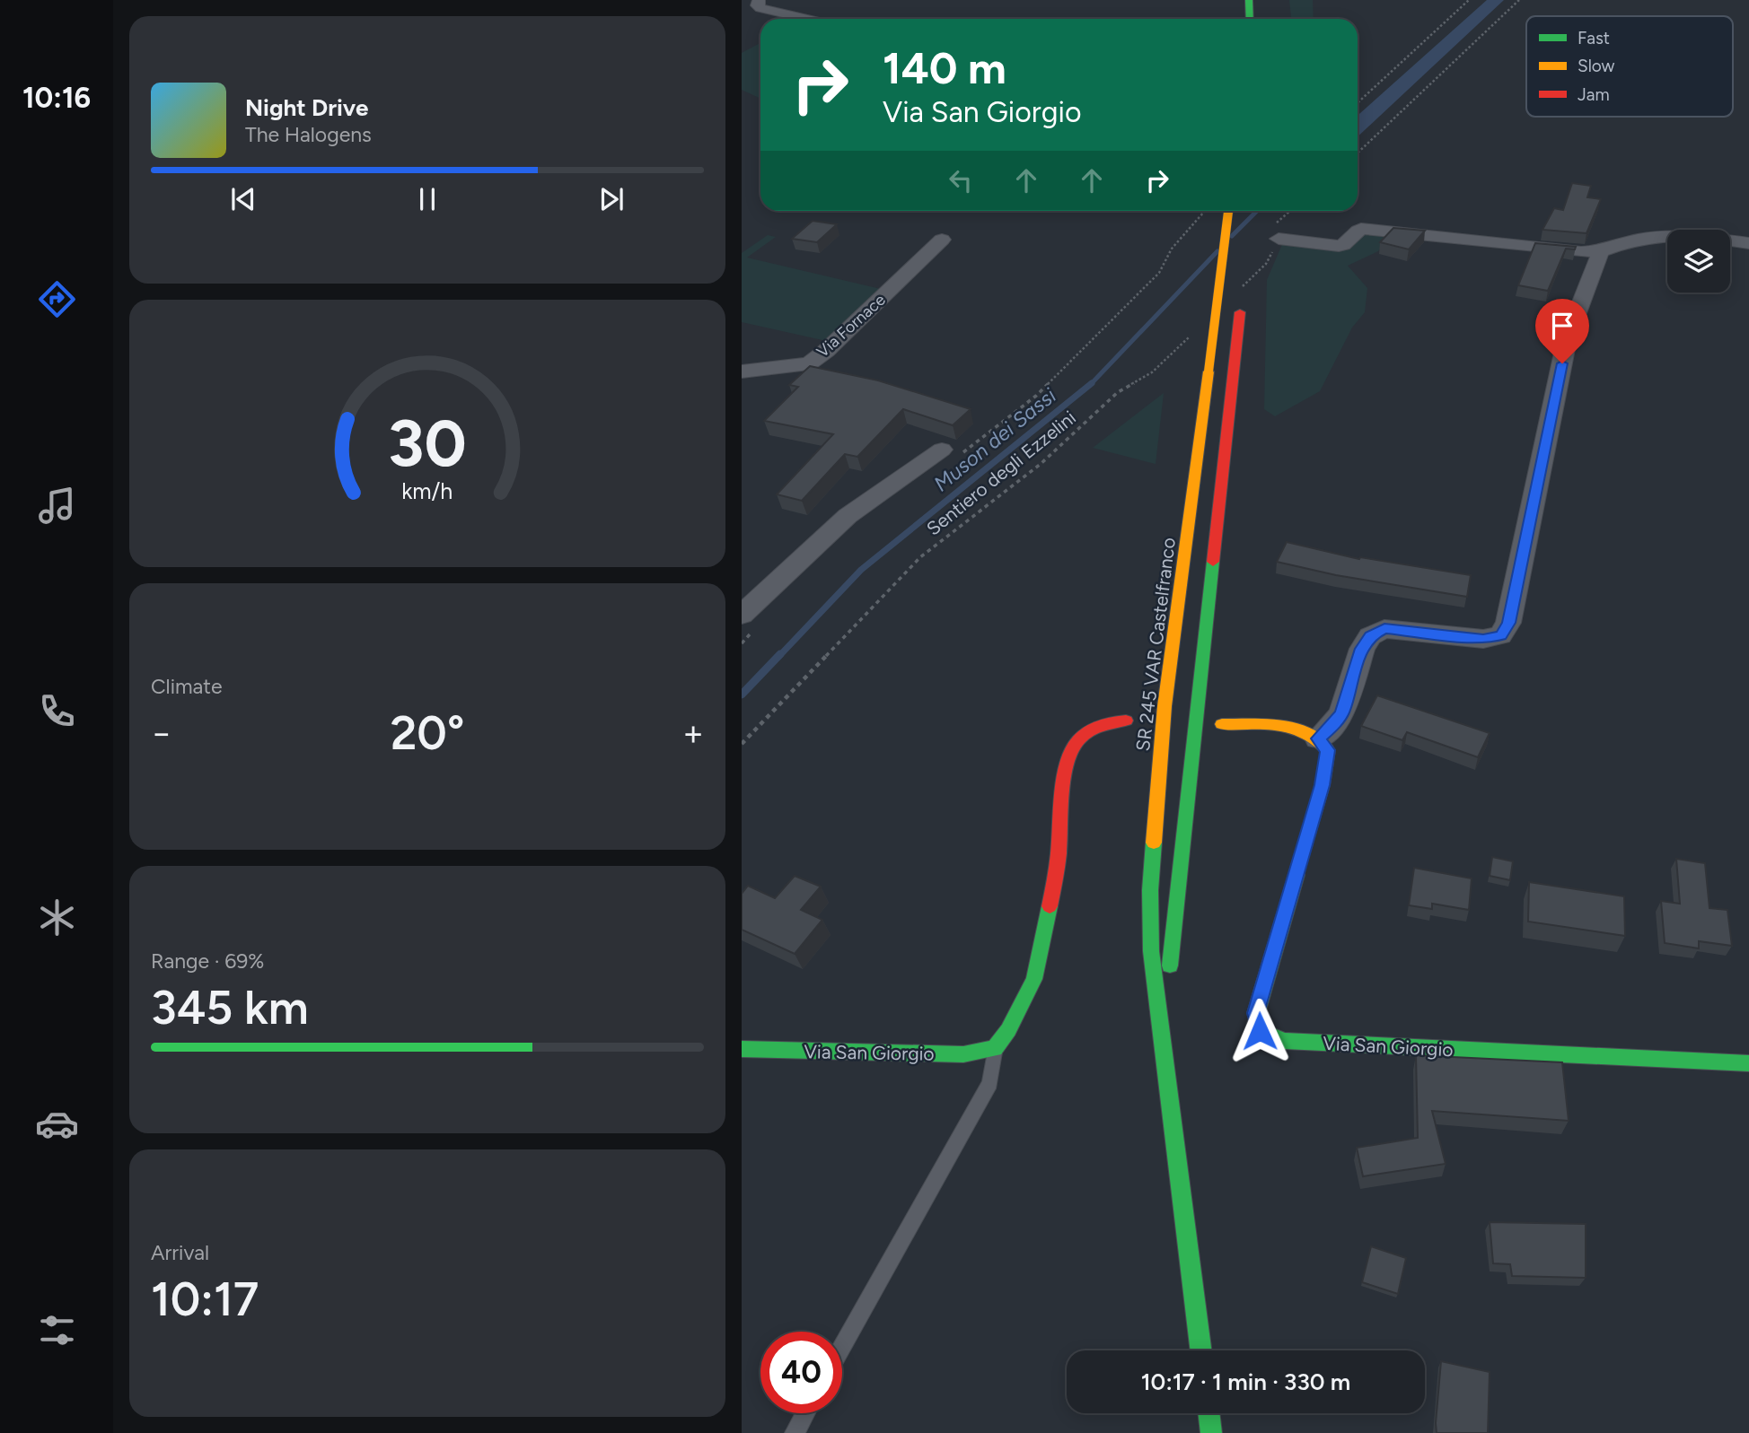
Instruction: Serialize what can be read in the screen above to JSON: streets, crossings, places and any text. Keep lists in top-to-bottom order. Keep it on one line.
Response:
{"streets":{"main road":["SR 245 VAR Castelfranco","Via San Giorgio"],"street":["Via Fornace"],"path":["Sentiero degli Ezzelini"]},"water":["Muson dei Sassi"],"legend":["Fast","Slow","Jam"],"page":{"tabs":"10:16","turn":["140 m","Via San Giorgio"],"song":["Night Drive","The Halogens"],"tile":["Climate",["Range · 69%","345 km"],["Arrival","10:17"]],"heat":["−","20°","+"],"limit":"40","trip":"10:17 · 1 min · 330 m","gauge":["30","km/h"]}}
